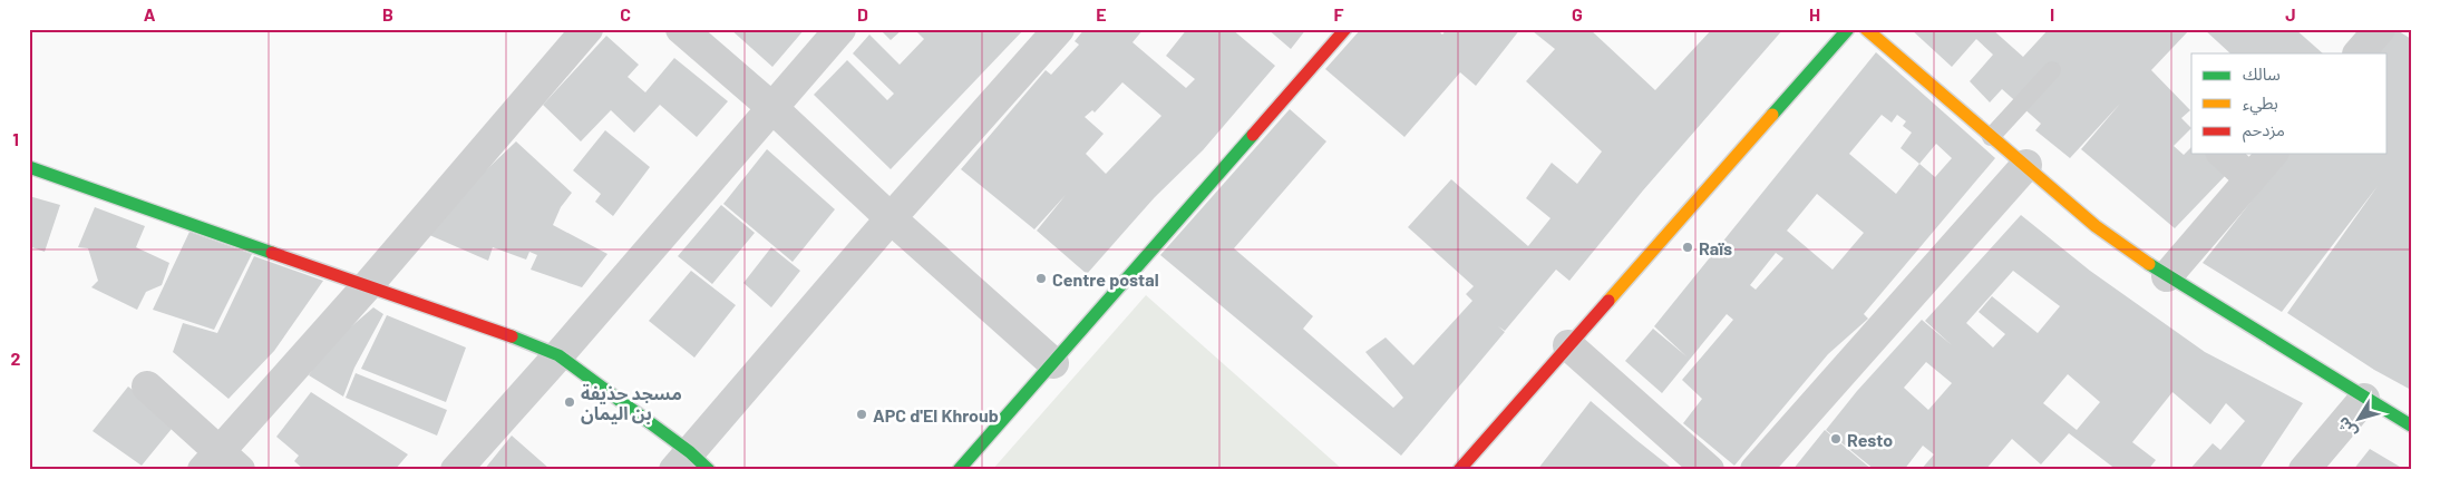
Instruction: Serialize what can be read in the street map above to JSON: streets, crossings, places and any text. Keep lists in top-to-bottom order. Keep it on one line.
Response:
{"places":["Raïs","Centre postal","مسجد حذيفة بن اليمان","APC d'El Khroub","Resto"],"legend":["سالك","بطيء","مزدحم"],"north":"bottom left","grid":{"columns":["A","B","C","D","E","F","G","H","I","J"],"rows":["1","2"]}}
